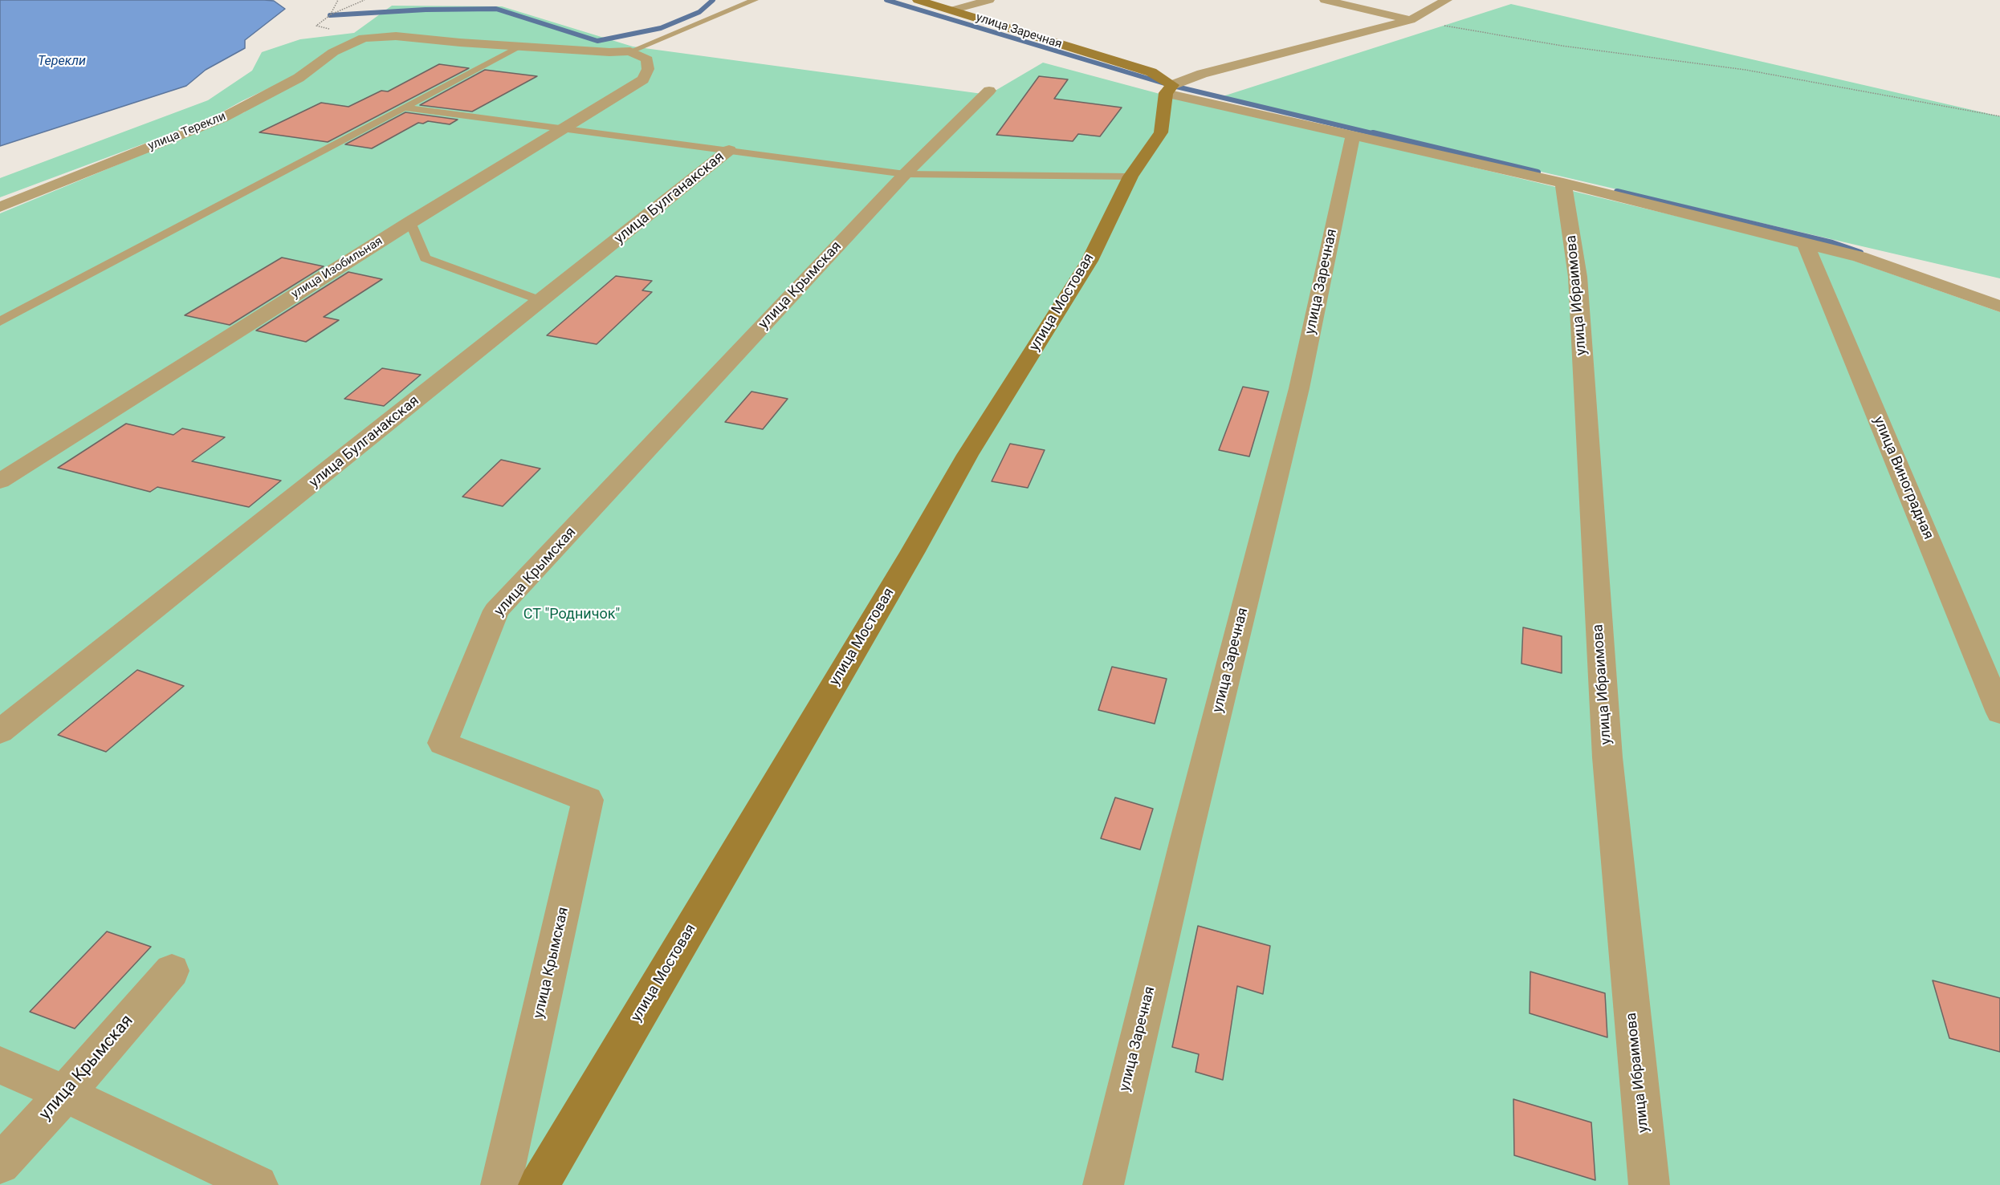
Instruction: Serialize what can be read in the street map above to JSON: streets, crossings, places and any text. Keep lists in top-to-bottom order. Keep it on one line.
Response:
{"streets":{"street":["улица Заречная","улица Терекли","улица Булганакская","улица Изобильная","улица Крымская","улица Ибраимова","улица Мостовая","улица Виноградная"]},"crossings":[["улица Заречная","улица Мостовая"]],"water":["Терекли"],"parks":["СТ \"Родничок\""]}
